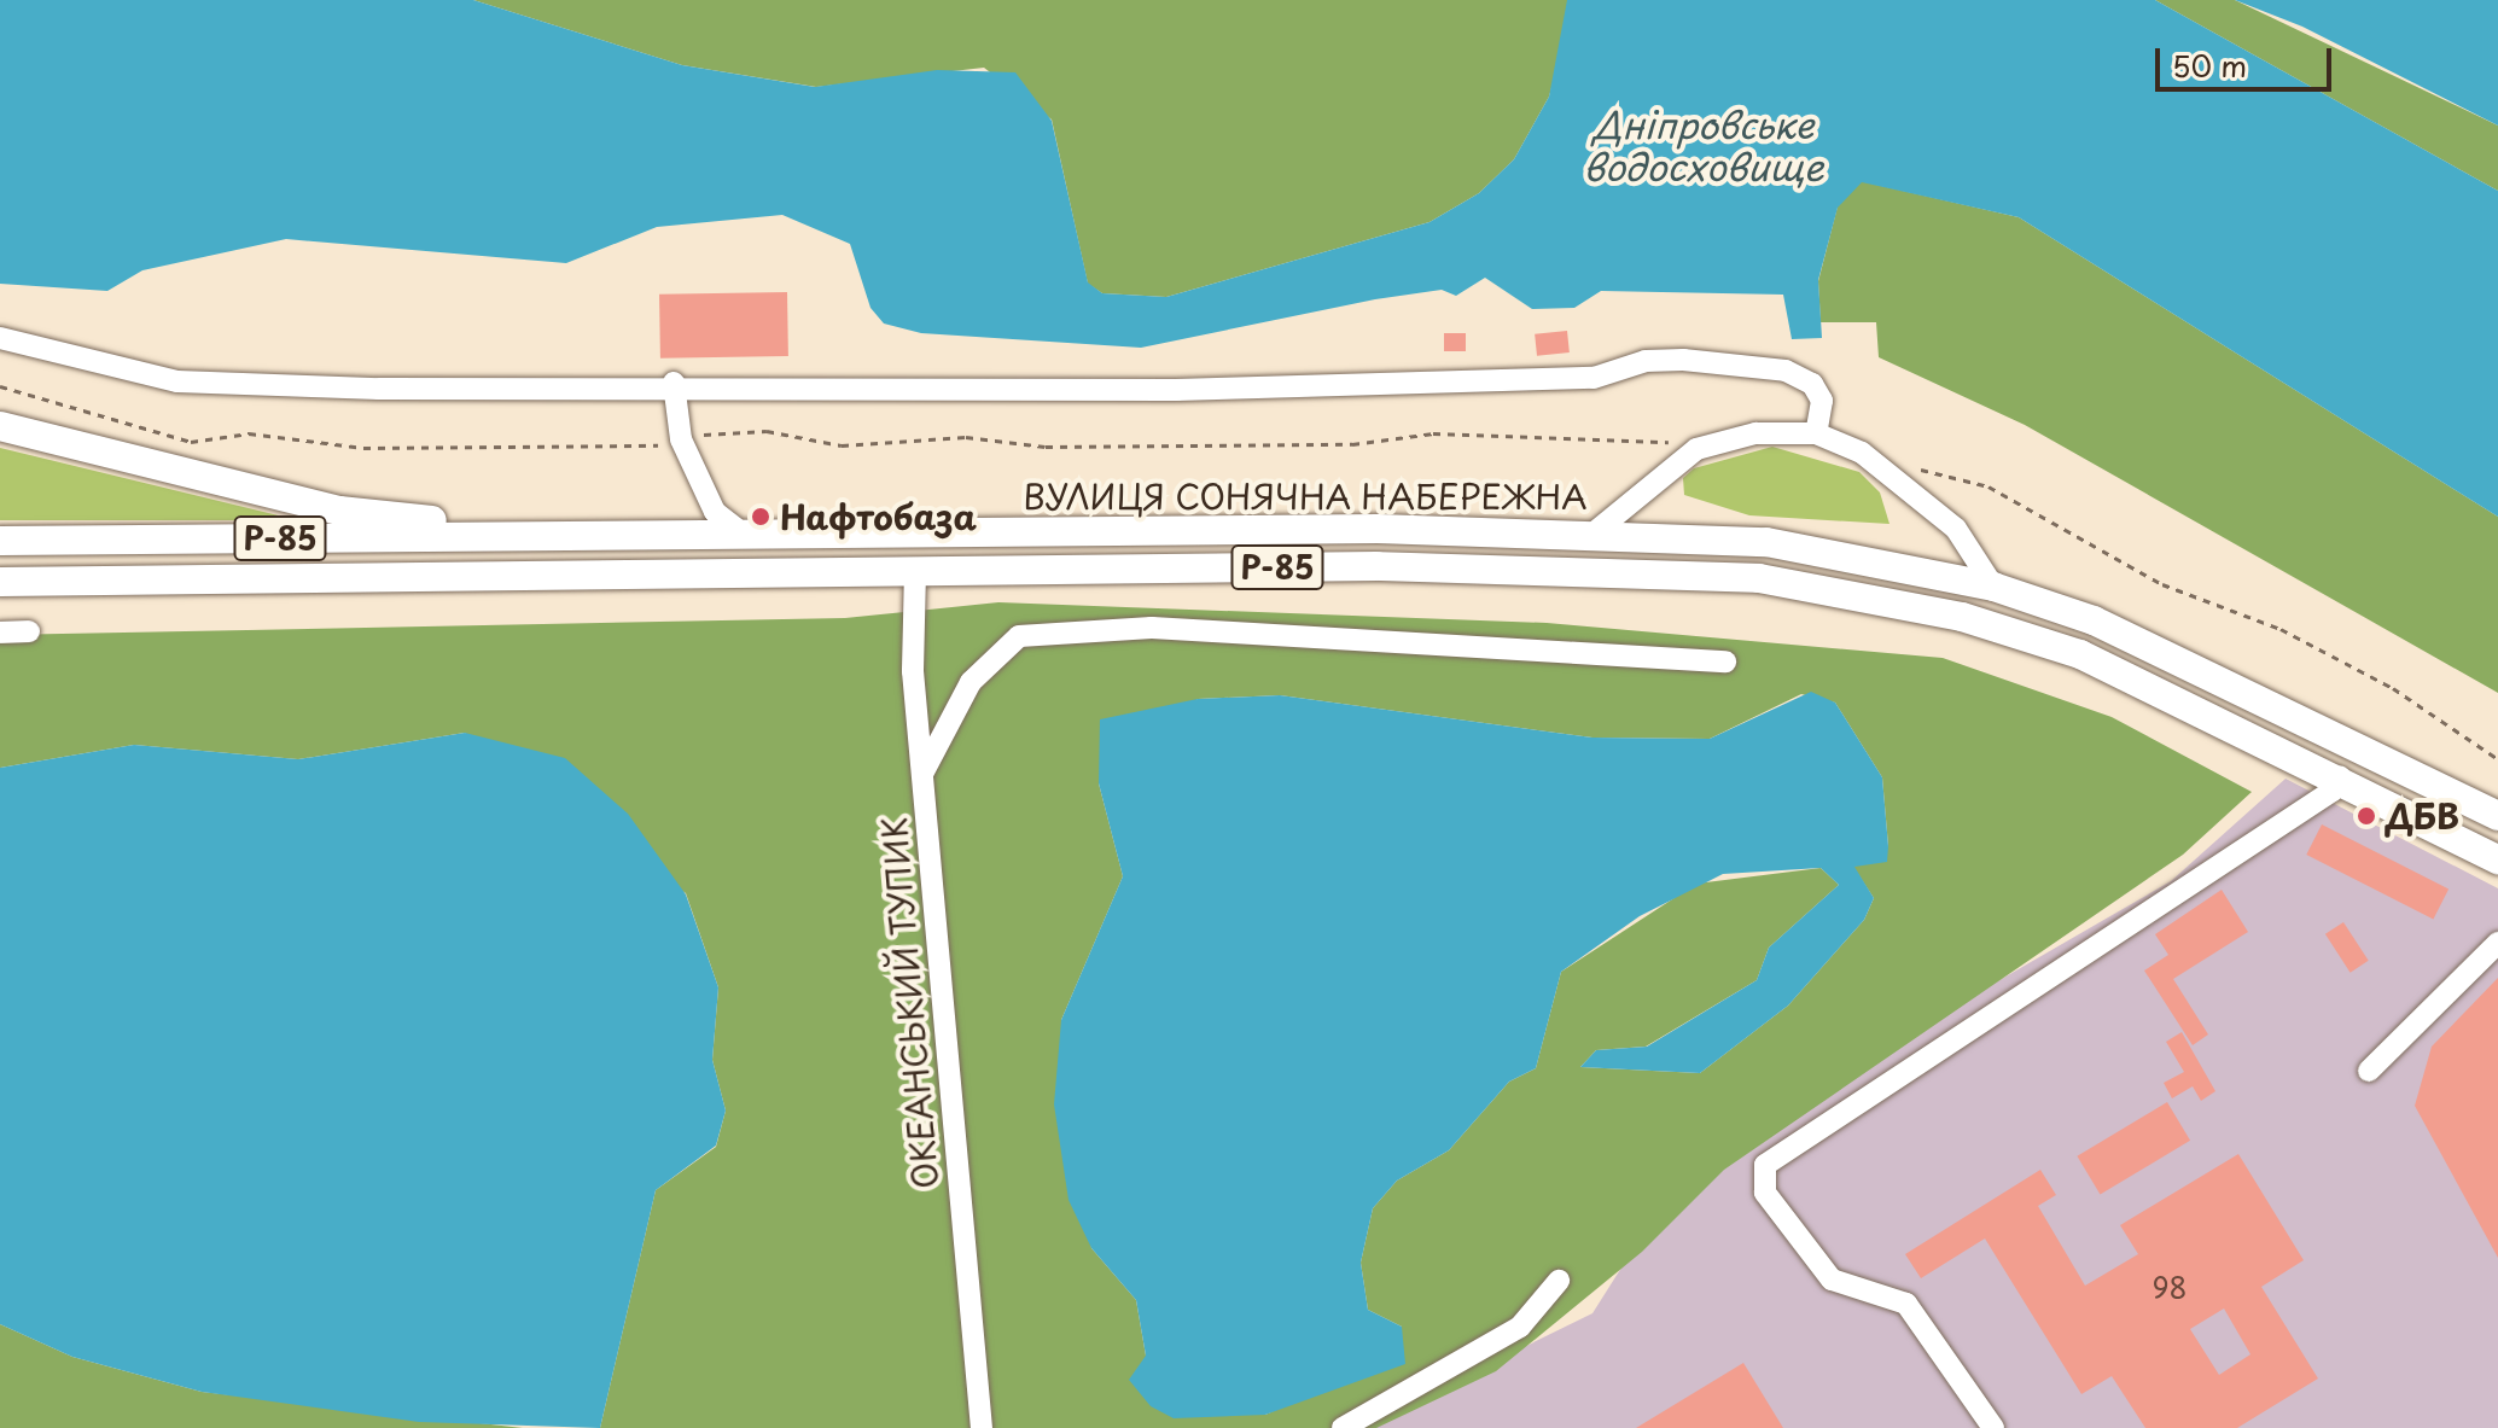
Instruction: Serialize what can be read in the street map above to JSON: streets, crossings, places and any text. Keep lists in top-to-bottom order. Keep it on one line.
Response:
{"streets":{"main road":["ВУЛИЦЯ СОНЯЧНА НАБЕРЕЖНА","Р-85"],"street":["ОКЕАНСЬКИЙ ТУПИК"]},"crossings":[["ВУЛИЦЯ СОНЯЧНА НАБЕРЕЖНА","ОКЕАНСЬКИЙ ТУПИК"]],"water":["Дніпровське водосховище"],"places":["Нафтобаза","ДБВ"],"house_numbers":["98"],"scale_bar":"50 m"}
